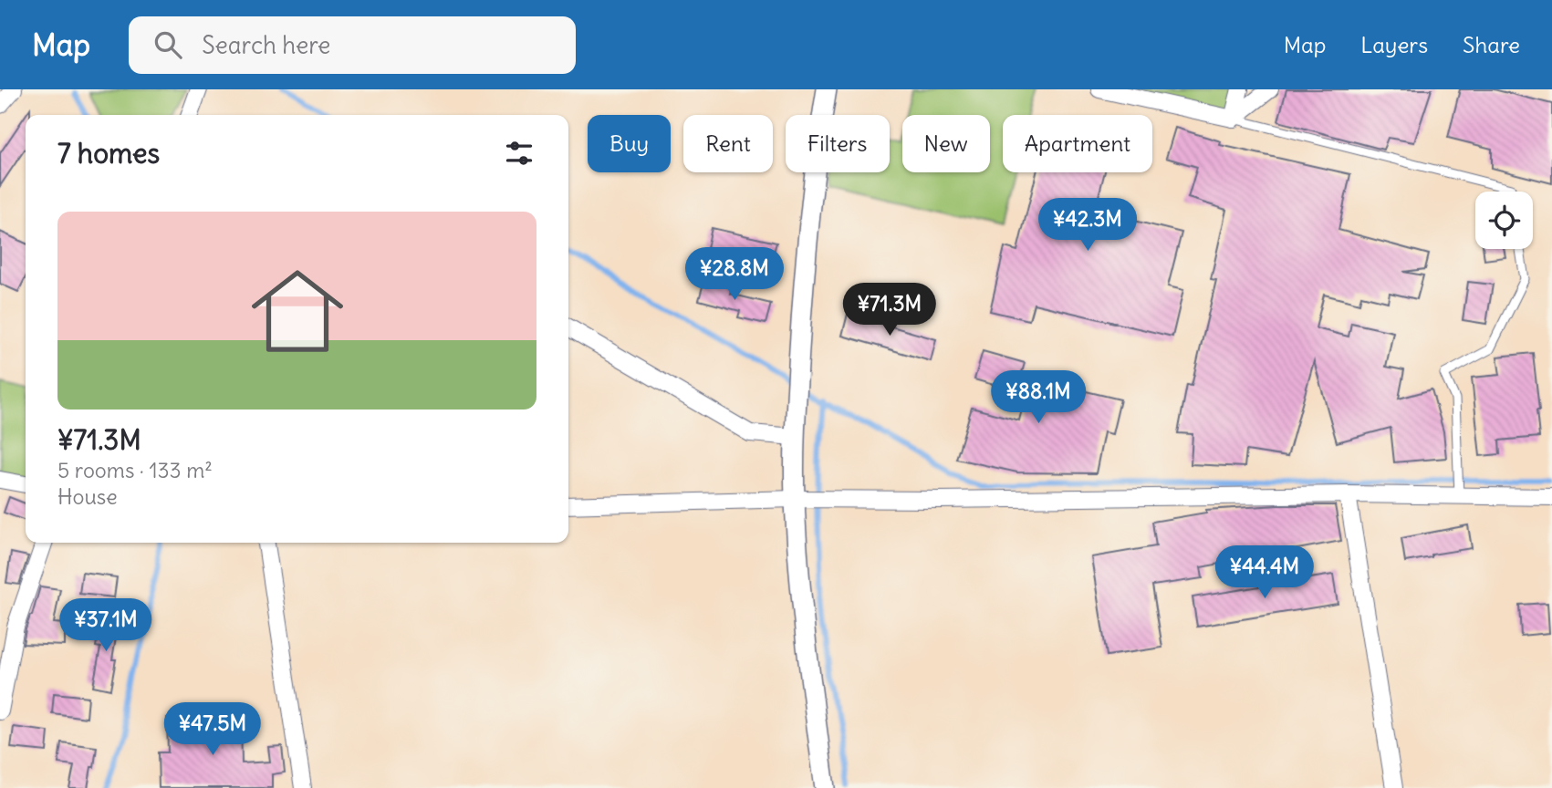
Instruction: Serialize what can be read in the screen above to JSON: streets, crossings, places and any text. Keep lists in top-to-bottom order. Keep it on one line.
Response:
{"page":{"header":"Map","search":"Search here","nav":["Map","Layers","Share"],"chip":["Buy","Rent","Filters","New","Apartment"],"heading":"7 homes","list":[{"name":"¥71.3M","note":"5 rooms · 133 m² · House"}],"price":["¥42.3M","¥28.8M","¥71.3M","¥88.1M","¥44.4M","¥37.1M","¥47.5M"]}}
